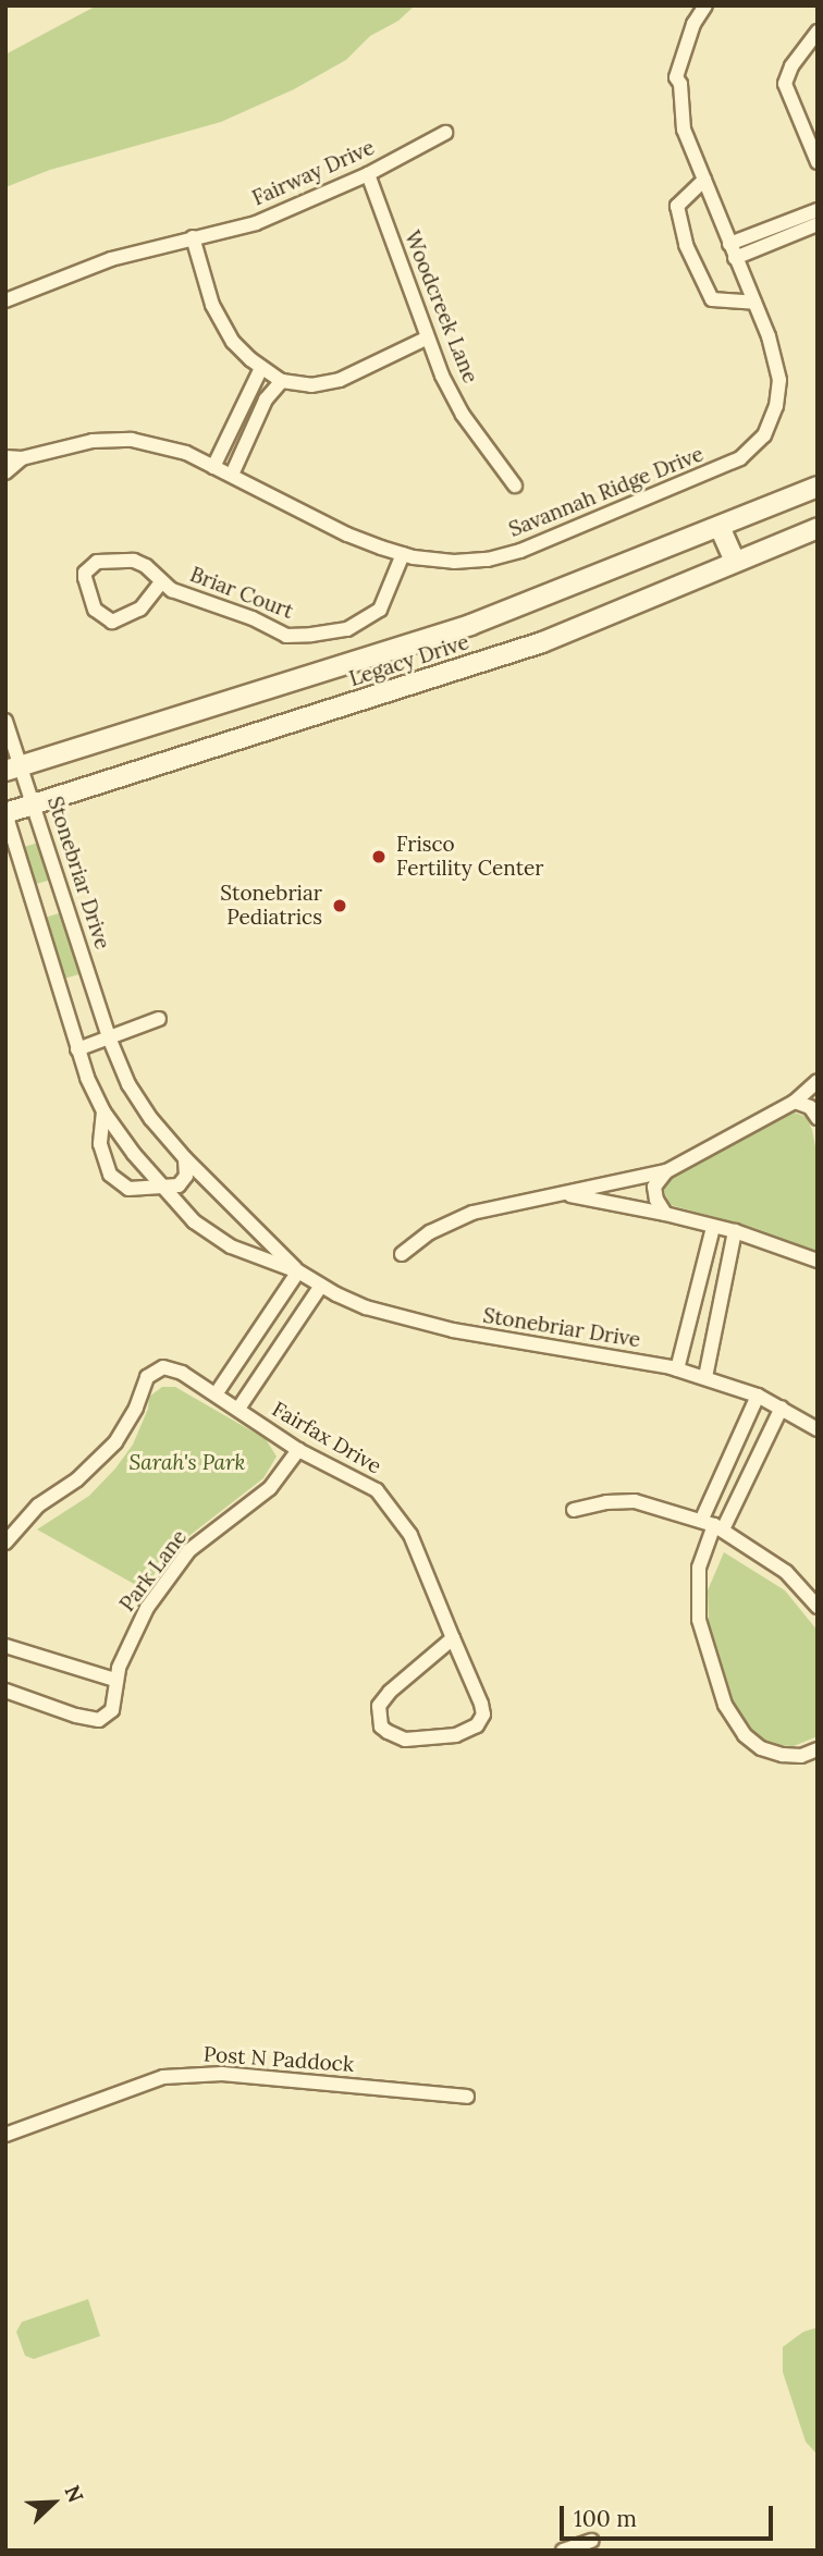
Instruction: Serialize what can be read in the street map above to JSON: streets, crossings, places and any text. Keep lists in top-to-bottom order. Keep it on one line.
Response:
{"streets":{"main road":["Legacy Drive"],"street":["Fairway Drive","Woodcreek Lane","Savannah Ridge Drive","Briar Court","Stonebriar Drive","Fairfax Drive","Park Lane","Post N Paddock"]},"crossings":[["Fairway Drive","Woodcreek Lane"],["Savannah Ridge Drive","Briar Court"],["Legacy Drive","Stonebriar Drive"],["Fairfax Drive","Park Lane"]],"parks":["Sarah's Park"],"places":["Frisco Fertility Center","Stonebriar Pediatrics"],"scale_bar":"100 m","north":"top right"}
